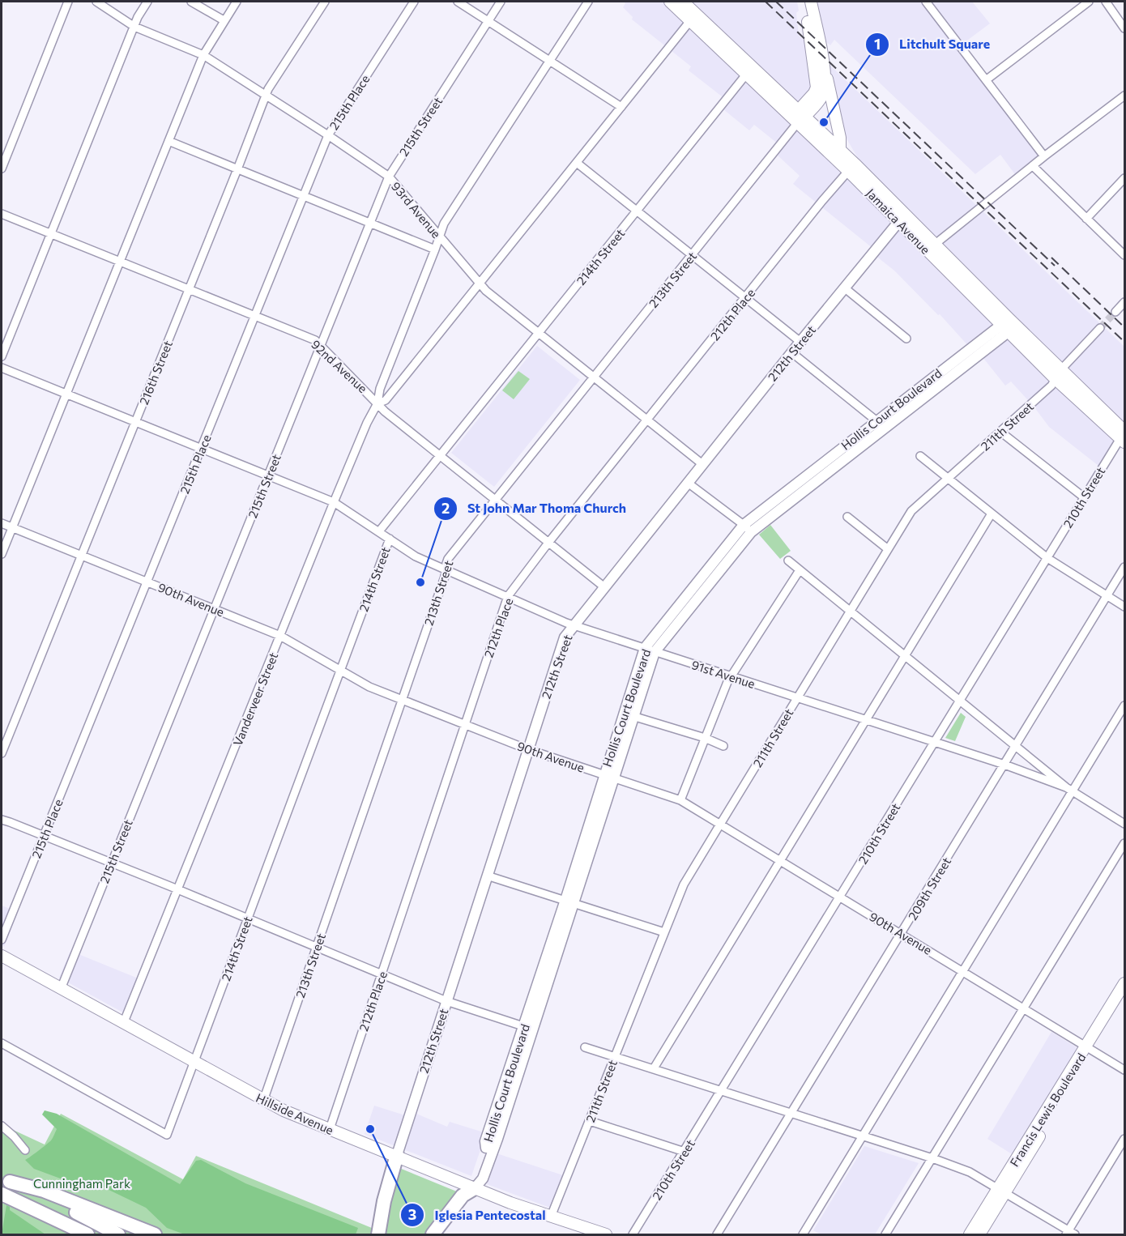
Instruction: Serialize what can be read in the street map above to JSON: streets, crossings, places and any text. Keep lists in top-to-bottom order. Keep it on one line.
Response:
{"streets":{"main road":["Jamaica Avenue","212th Street","Hollis Court Boulevard","Francis Lewis Boulevard","Hillside Avenue"],"street":["215th Place","215th Street","93rd Avenue","214th Street","213th Street","212th Place","92nd Avenue","216th Street","211th Street","210th Street","90th Avenue","91st Avenue","Vanderveer Street","209th Street"]},"crossings":[["215th Place","93rd Avenue"],["215th Place","92nd Avenue"],["215th Place","90th Avenue"],["215th Street","93rd Avenue"],["215th Street","92nd Avenue"],["215th Street","90th Avenue"],["215th Street","Hillside Avenue"],["93rd Avenue","214th Street"],["93rd Avenue","213th Street"],["93rd Avenue","212th Place"],["93rd Avenue","212th Street"],["93rd Avenue","216th Street"],["93rd Avenue","Vanderveer Street"],["Jamaica Avenue","214th Street"],["Jamaica Avenue","213th Street"],["Jamaica Avenue","212th Place"],["Jamaica Avenue","212th Street"],["Jamaica Avenue","Hollis Court Boulevard"],["Jamaica Avenue","211th Street"],["Jamaica Avenue","210th Street"],["214th Street","92nd Avenue"],["214th Street","90th Avenue"],["214th Street","91st Avenue"],["214th Street","Hillside Avenue"],["213th Street","92nd Avenue"],["213th Street","90th Avenue"],["213th Street","91st Avenue"],["213th Street","Hillside Avenue"],["212th Place","92nd Avenue"],["212th Place","90th Avenue"],["212th Place","91st Avenue"],["212th Place","Hillside Avenue"],["212th Street","92nd Avenue"],["212th Street","90th Avenue"],["212th Street","91st Avenue"],["212th Street","Hillside Avenue"],["92nd Avenue","216th Street"],["92nd Avenue","Vanderveer Street"],["216th Street","90th Avenue"],["Hollis Court Boulevard","90th Avenue"],["Hollis Court Boulevard","91st Avenue"],["Hollis Court Boulevard","Hillside Avenue"],["211th Street","90th Avenue"],["211th Street","91st Avenue"],["211th Street","Hillside Avenue"],["210th Street","90th Avenue"],["210th Street","91st Avenue"],["90th Avenue","Vanderveer Street"],["90th Avenue","209th Street"],["90th Avenue","Francis Lewis Boulevard"],["91st Avenue","209th Street"],["Vanderveer Street","Hillside Avenue"]],"parks":["Cunningham Park"],"places":["Litchult Square","St John Mar Thoma Church","Iglesia Pentecostal"]}
